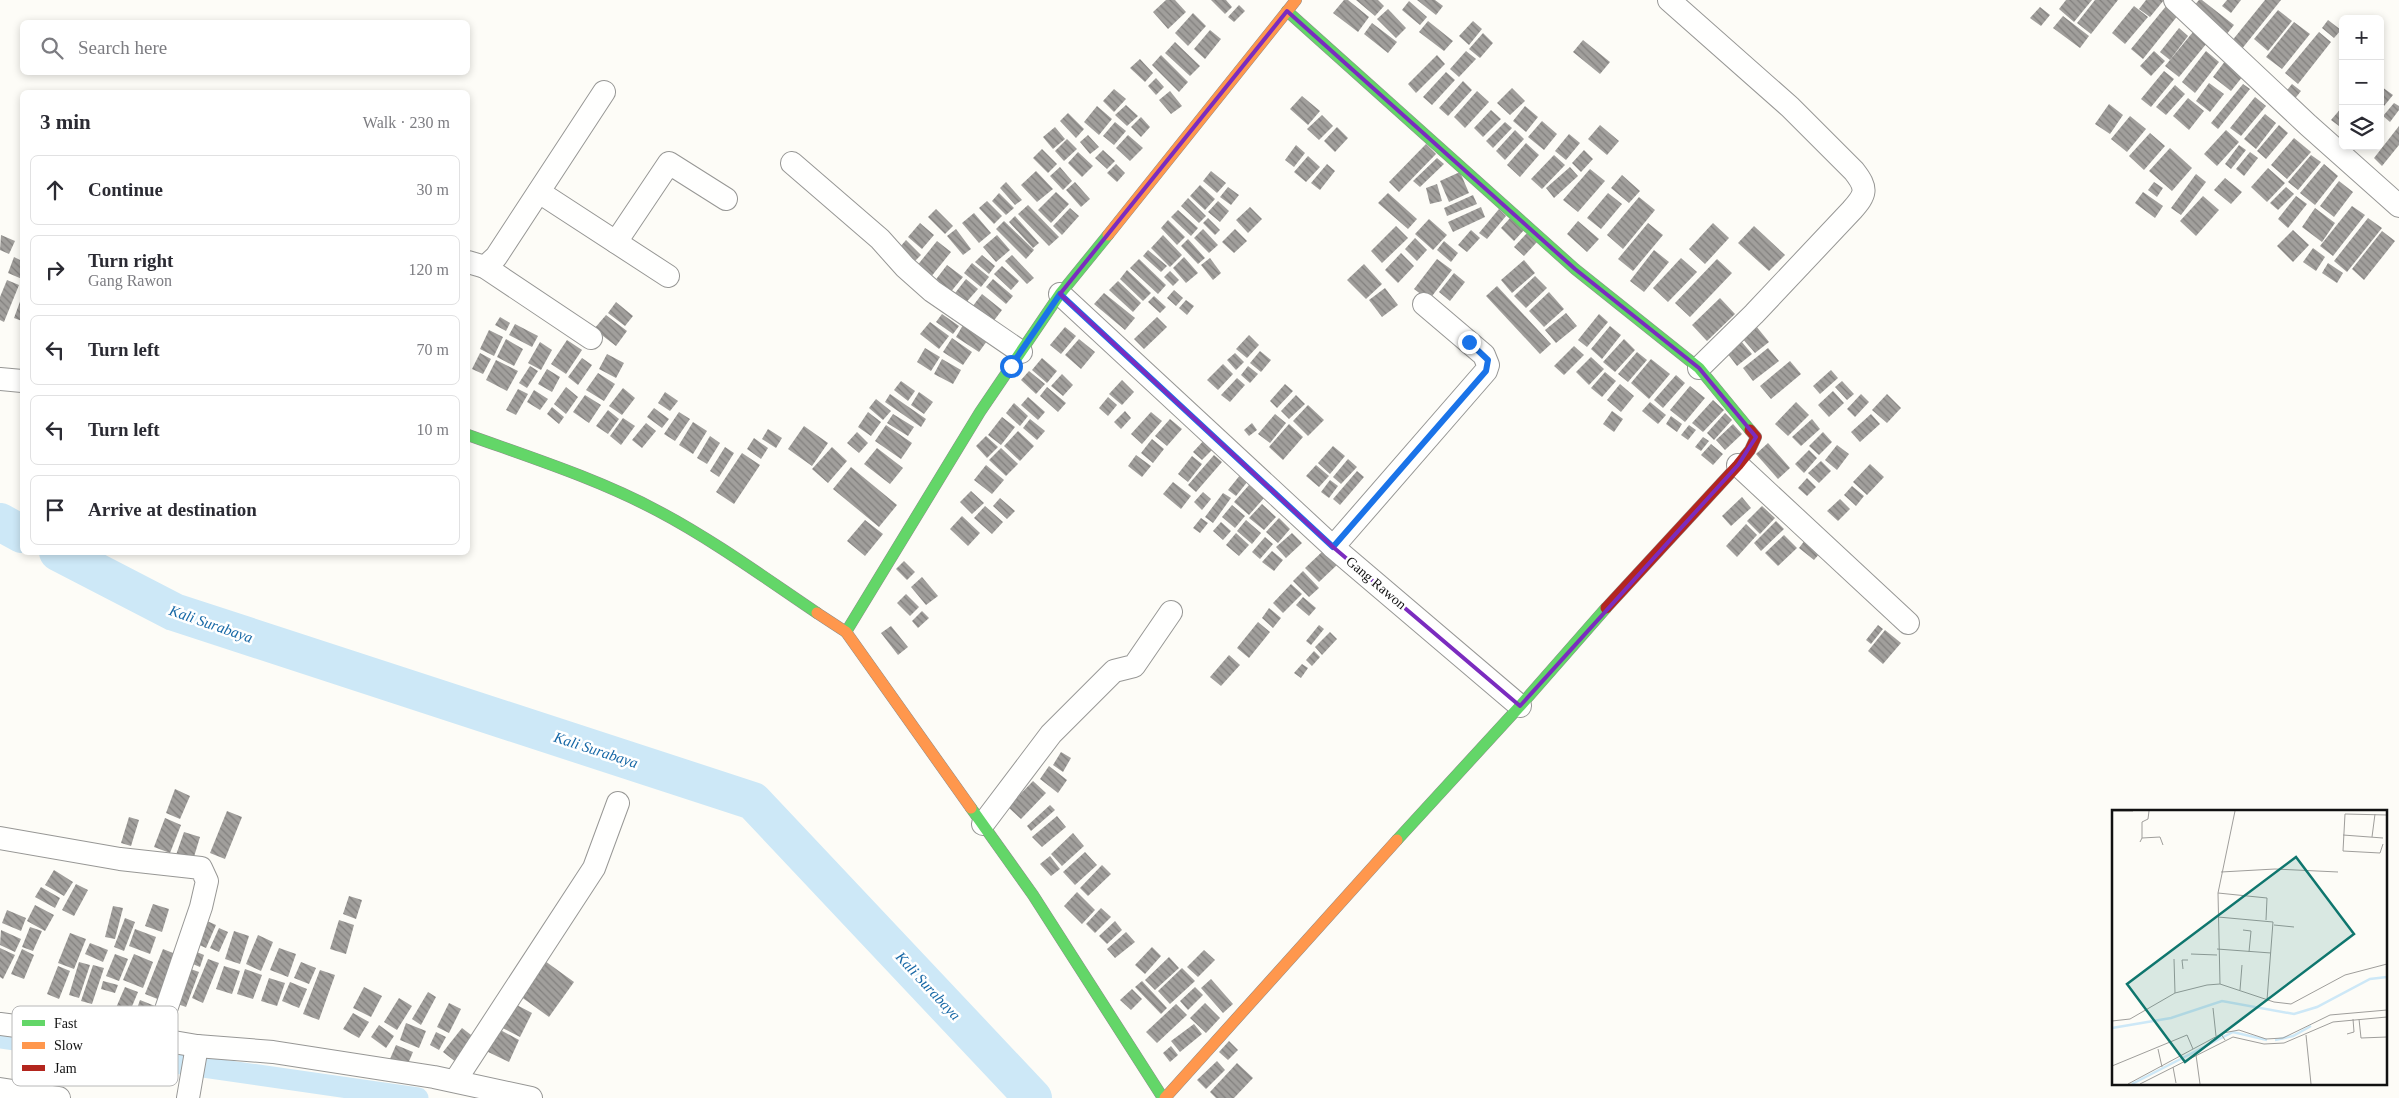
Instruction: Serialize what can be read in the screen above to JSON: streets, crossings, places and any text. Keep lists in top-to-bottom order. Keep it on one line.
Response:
{"streets":{"street":["Gang Rawon"]},"water":["Kali Surabaya"],"legend":["Fast","Slow","Jam"],"page":{"map_buttons":["+","−"],"search":"Search here","heading":["3 min","Walk · 230 m"],"list":[["Continue","30 m"],["Turn right","Gang Rawon","120 m"],["Turn left","70 m"],["Turn left","10 m"],"Arrive at destination"]}}
